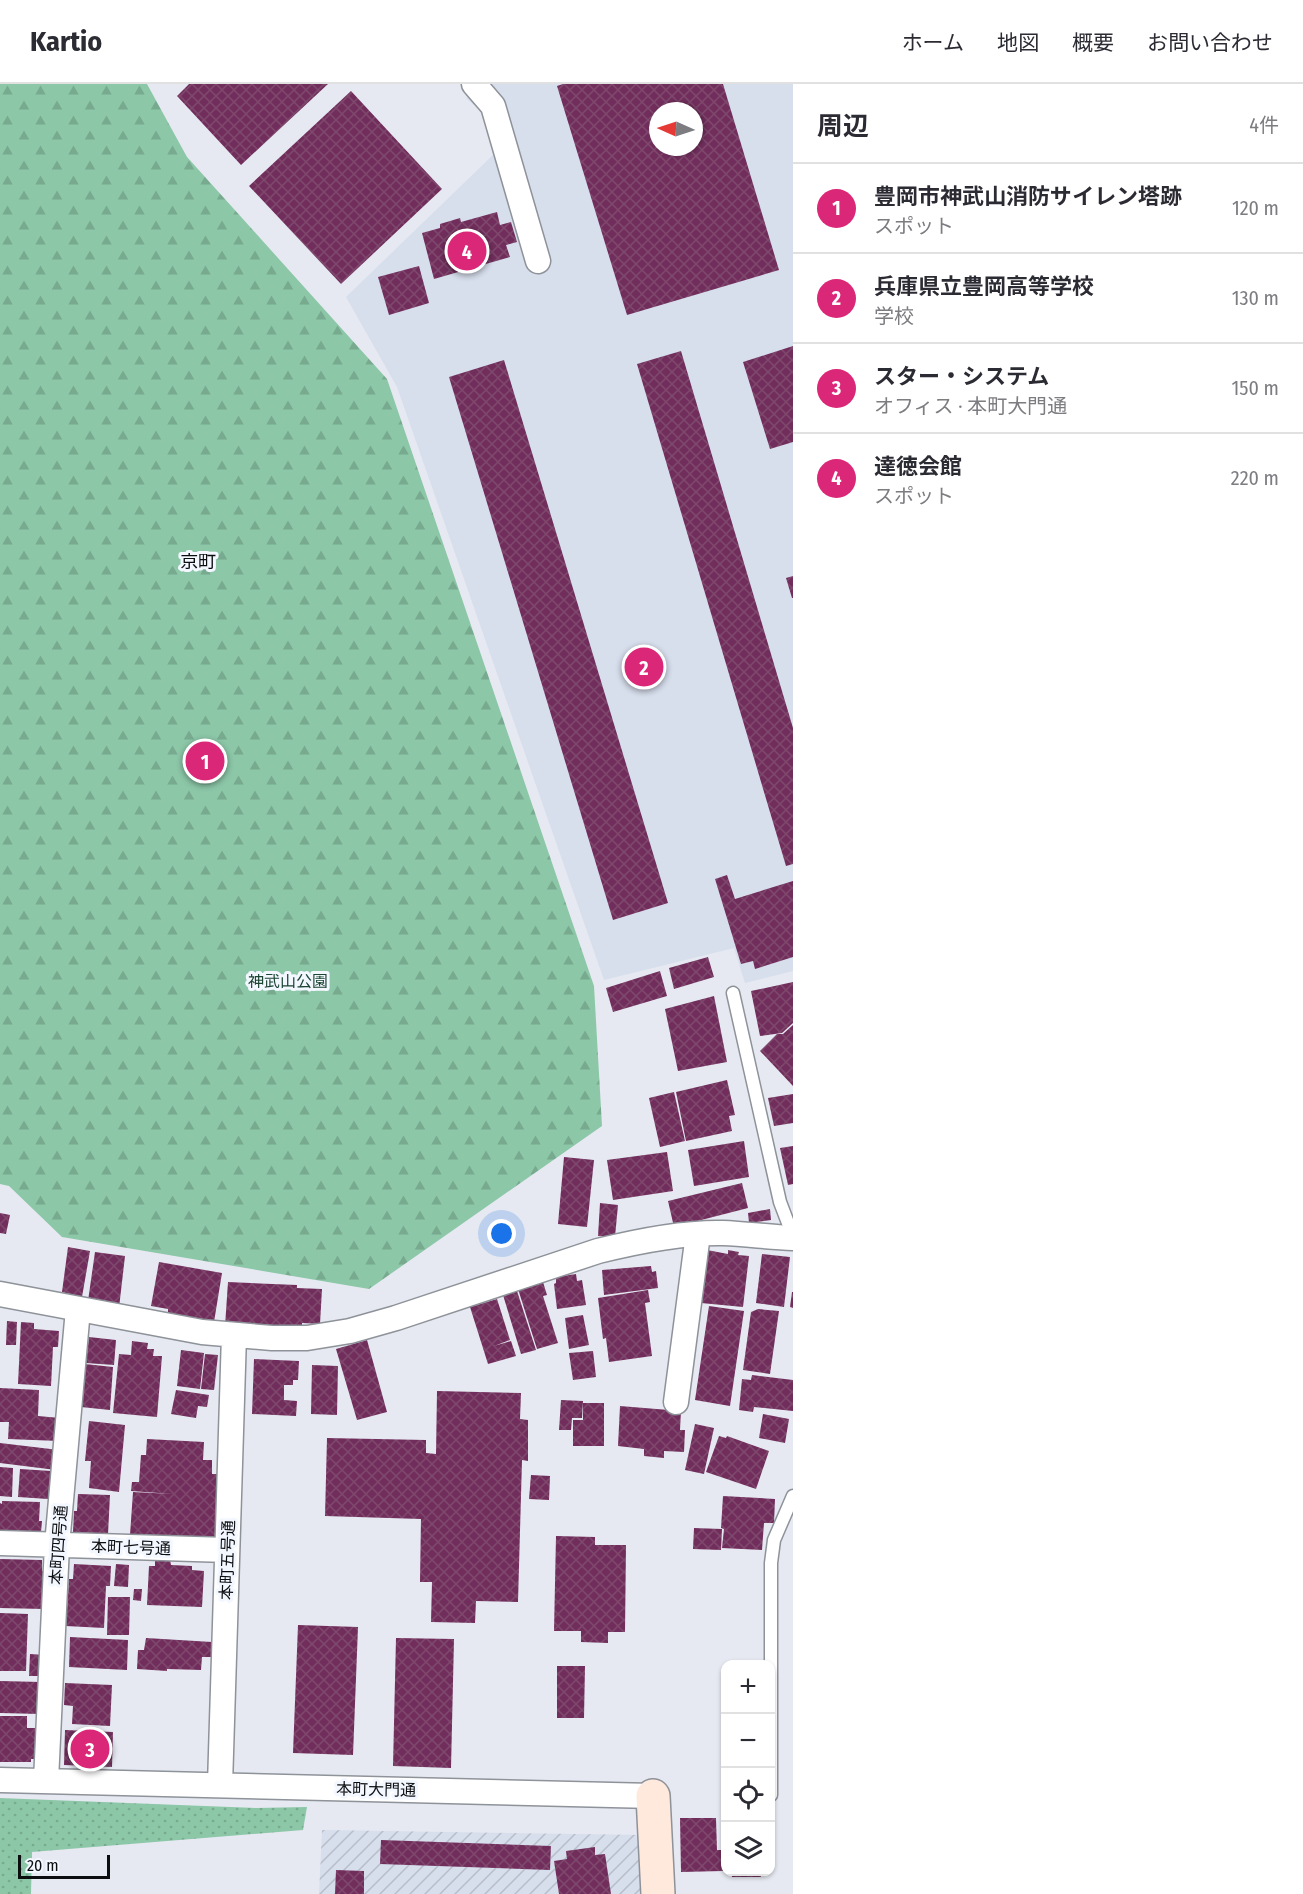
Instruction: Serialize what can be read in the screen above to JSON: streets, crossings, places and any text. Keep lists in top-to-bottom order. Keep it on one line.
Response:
{"streets":{"street":["本町四号通","本町七号通","本町五号通","本町大門通"]},"crossings":[["本町四号通","本町七号通"],["本町四号通","本町大門通"],["本町七号通","本町五号通"],["本町五号通","本町大門通"]],"districts":["京町"],"parks":["神武山公園"],"scale_bar":"20 m","north":"left","page":{"header":"Kartio","nav":["ホーム","地図","概要","お問い合わせ"],"heading":["周辺","4件"],"list":[{"mark":"1","name":"豊岡市神武山消防サイレン塔跡","note":"スポット","value":"120 m"},{"mark":"2","name":"兵庫県立豊岡高等学校","note":"学校","value":"130 m"},{"mark":"3","name":"スター・システム","note":"オフィス · 本町大門通","value":"150 m"},{"mark":"4","name":"達徳会館","note":"スポット","value":"220 m"}],"pins":["4","2","1","3"],"map_buttons":["+","−"],"scale":"20 m"}}
